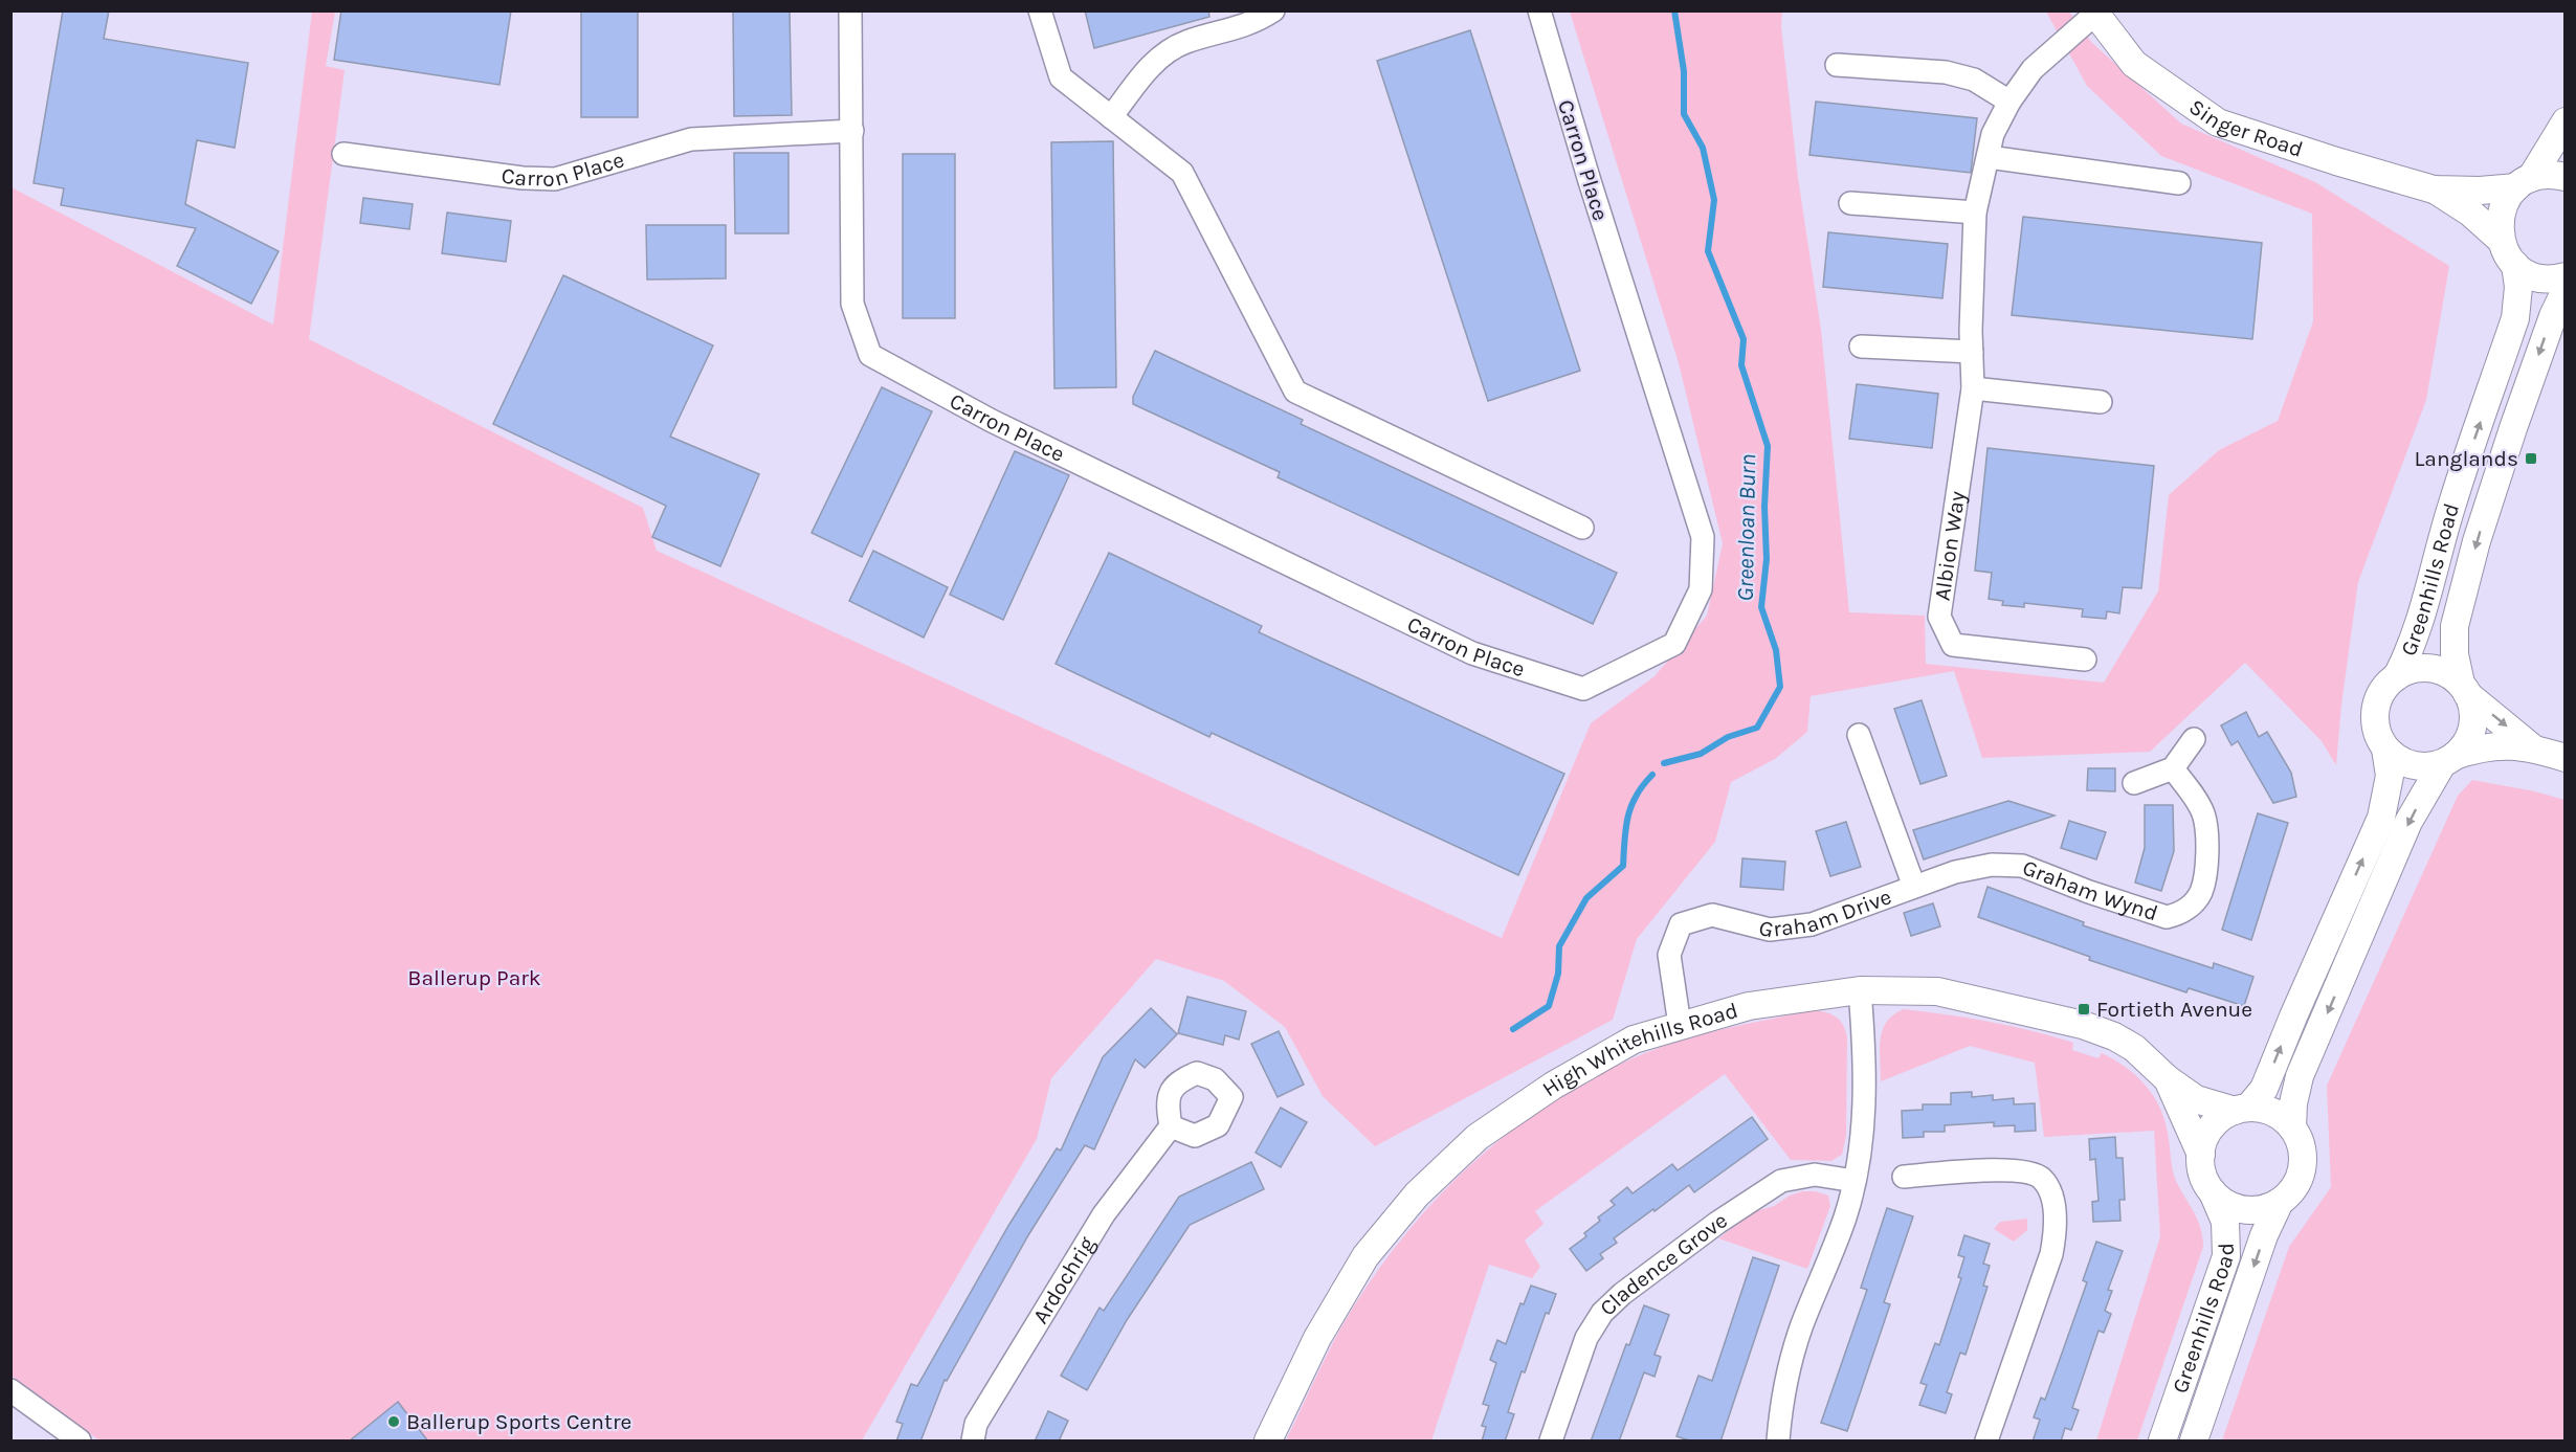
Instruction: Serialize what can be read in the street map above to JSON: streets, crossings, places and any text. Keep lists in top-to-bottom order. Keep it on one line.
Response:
{"streets":{"street":["Singer Road","Carron Place","Albion Way","Greenhills Road","Graham Wynd","Graham Drive","High Whitehills Road","Cladence Grove","Ardochrig"]},"crossings":[["Singer Road","Albion Way"],["Singer Road","Greenhills Road"],["Greenhills Road","High Whitehills Road"],["Graham Wynd","Graham Drive"],["Graham Drive","High Whitehills Road"]],"water":["Greenloan Burn"],"parks":["Ballerup Park"],"places":{"transit":["Langlands","Fortieth Avenue"],"other":["Ballerup Sports Centre"]}}
